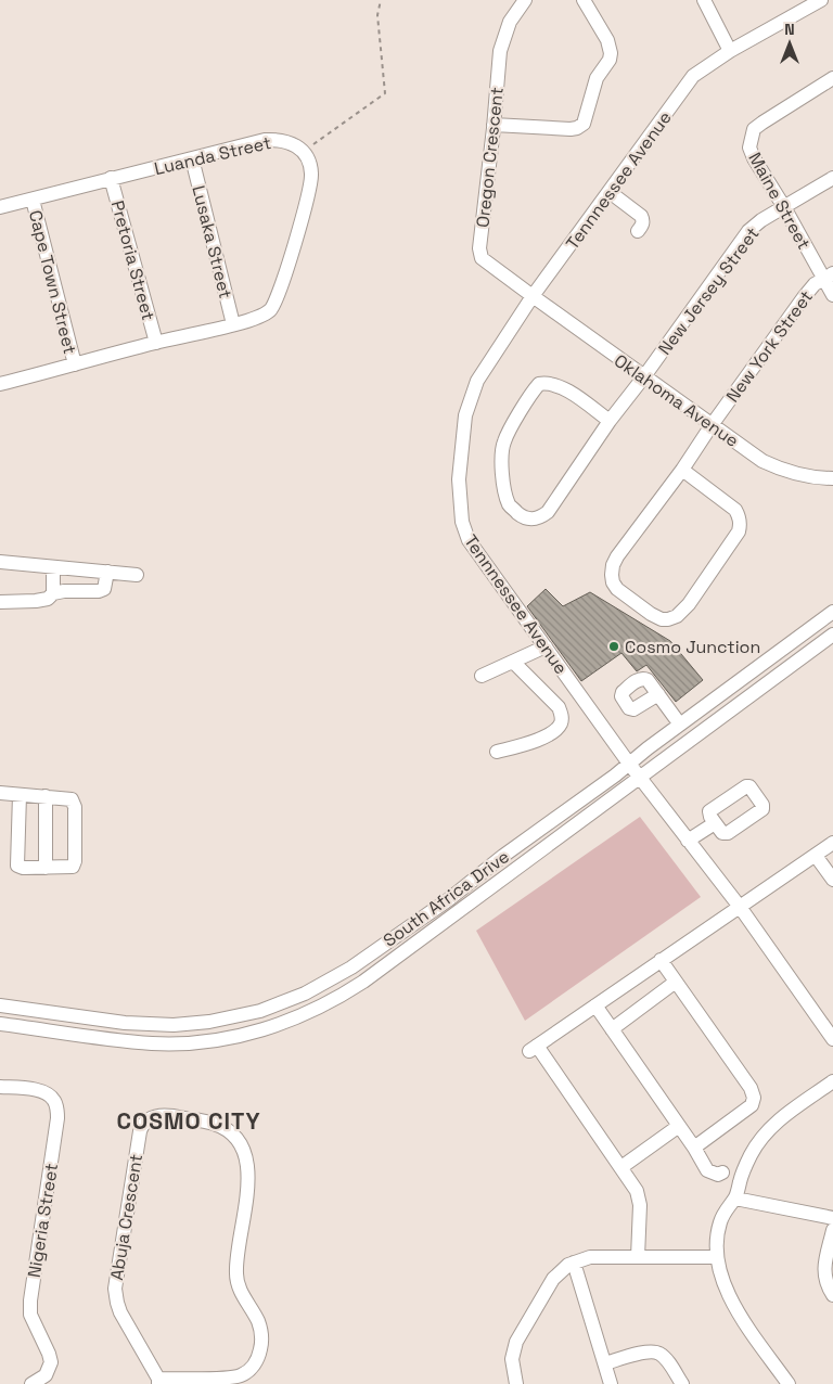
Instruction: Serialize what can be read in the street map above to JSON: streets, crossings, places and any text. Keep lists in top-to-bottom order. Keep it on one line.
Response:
{"streets":{"street":["Luanda Street","Oregon Crescent","Tennnessee Avenue","Maine Street","Lusaka Street","Pretoria Street","Cape Town Street","New Jersey Street","New York Street","Oklahoma Avenue","South Africa Drive","Abuja Crescent","Nigeria Street"]},"crossings":[["Luanda Street","Lusaka Street"],["Luanda Street","Pretoria Street"],["Luanda Street","Cape Town Street"],["Oregon Crescent","Tennnessee Avenue"],["Oregon Crescent","Oklahoma Avenue"],["Tennnessee Avenue","Oklahoma Avenue"],["Tennnessee Avenue","South Africa Drive"],["Maine Street","New Jersey Street"],["Maine Street","New York Street"],["New Jersey Street","Oklahoma Avenue"],["New York Street","Oklahoma Avenue"]],"districts":["COSMO CITY"],"places":["Cosmo Junction"],"north":"top"}
